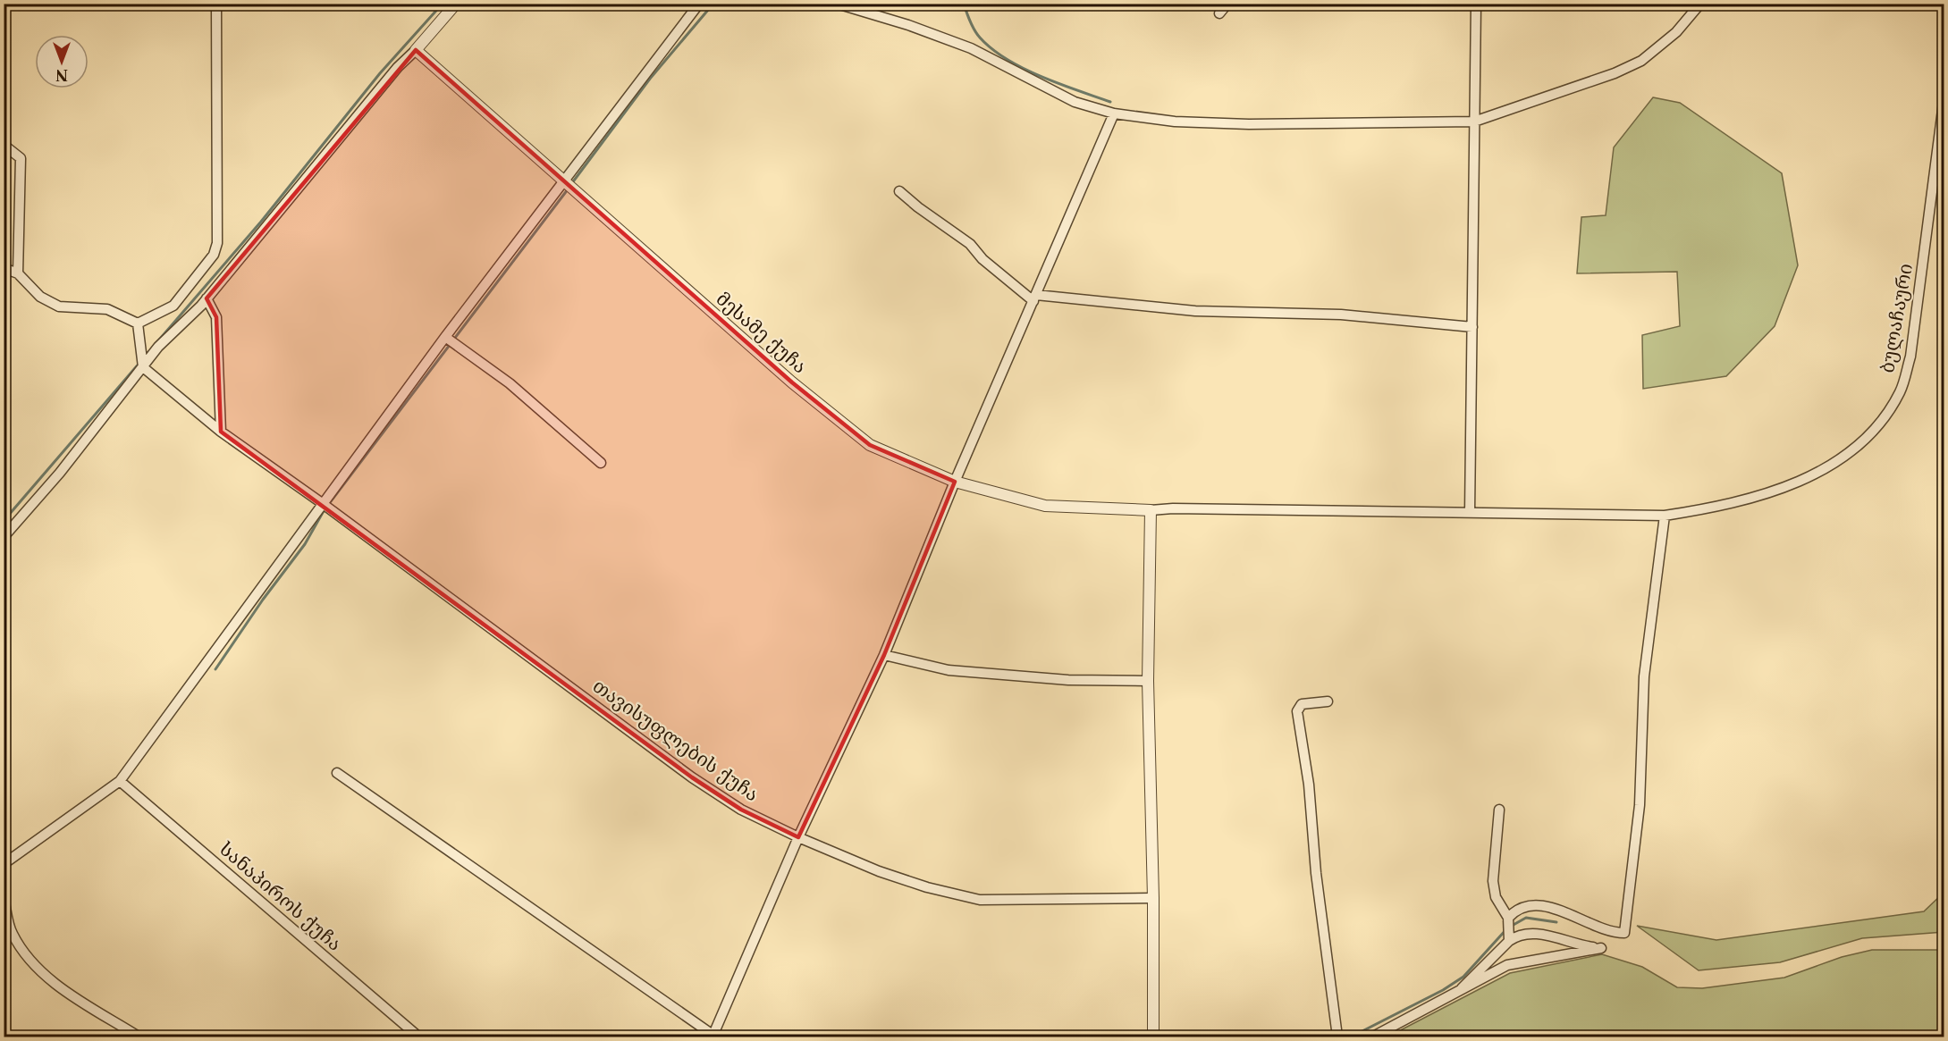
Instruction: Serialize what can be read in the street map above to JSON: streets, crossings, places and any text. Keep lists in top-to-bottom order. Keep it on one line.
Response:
{"streets":{"street":["ბულაჩაური","მესამე ქუჩა","თავისუფლების ქუჩა","სანაპიროს ქუჩა"]},"crossings":[["ბულაჩაური","მესამე ქუჩა"]],"north":"bottom"}
